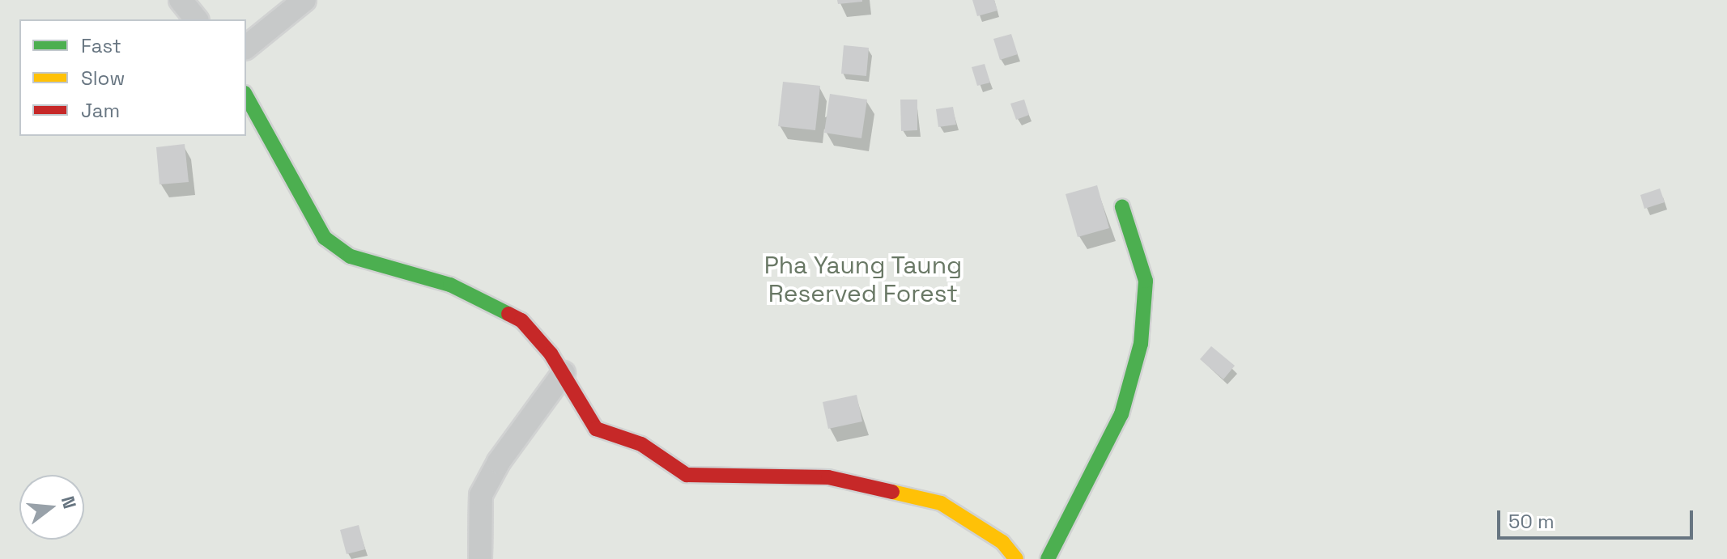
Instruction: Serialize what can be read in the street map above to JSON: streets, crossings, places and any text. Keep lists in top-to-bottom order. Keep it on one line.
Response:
{"parks":["Pha Yaung Taung Reserved Forest"],"legend":["Fast","Slow","Jam"],"scale_bar":"50 m","north":"right"}
